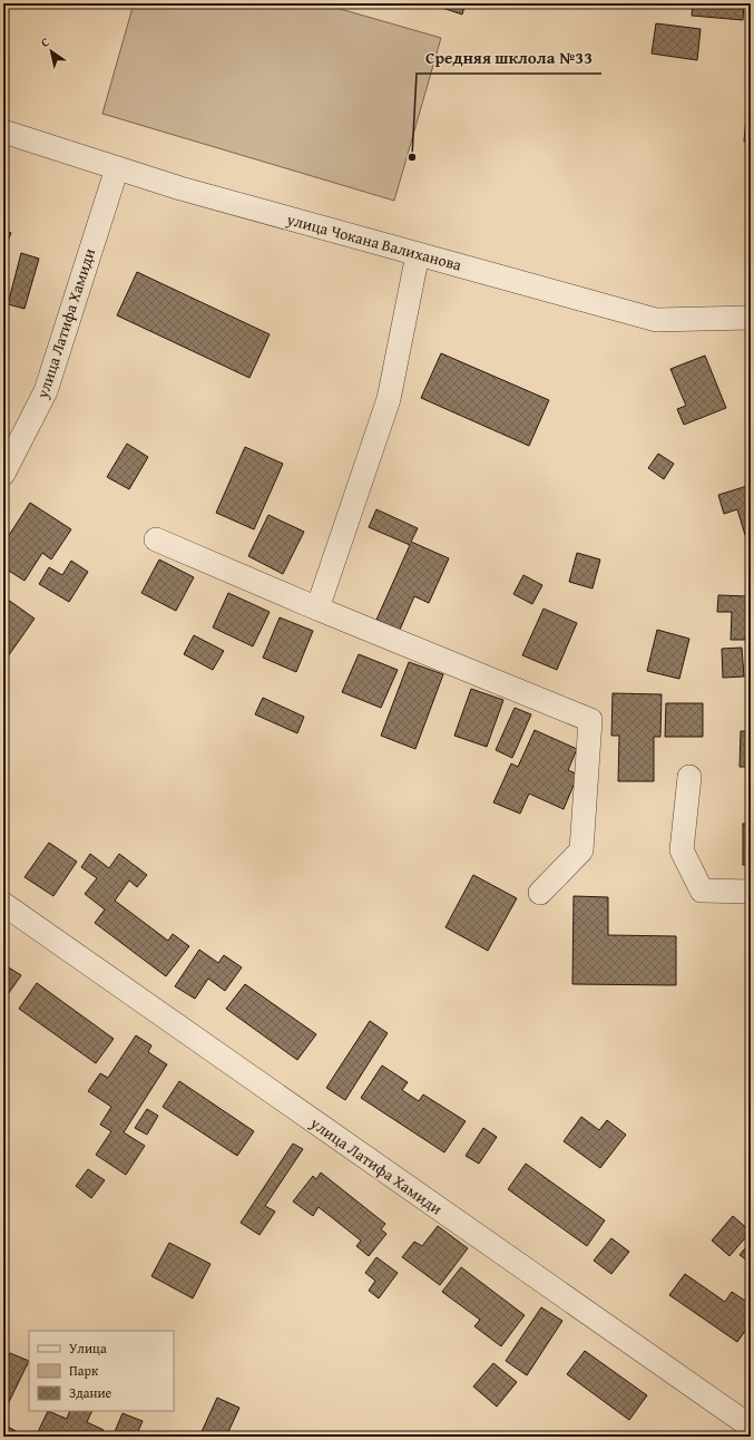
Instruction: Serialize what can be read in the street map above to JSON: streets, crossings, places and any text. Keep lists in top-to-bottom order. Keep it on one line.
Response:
{"streets":{"street":["улица Чокана Валиханова","улица Латифа Хамиди"]},"crossings":[["улица Чокана Валиханова","улица Латифа Хамиди"]],"places":["Средняя шклола №33"],"legend":["Улица","Парк","Здание"],"north":"top left"}
